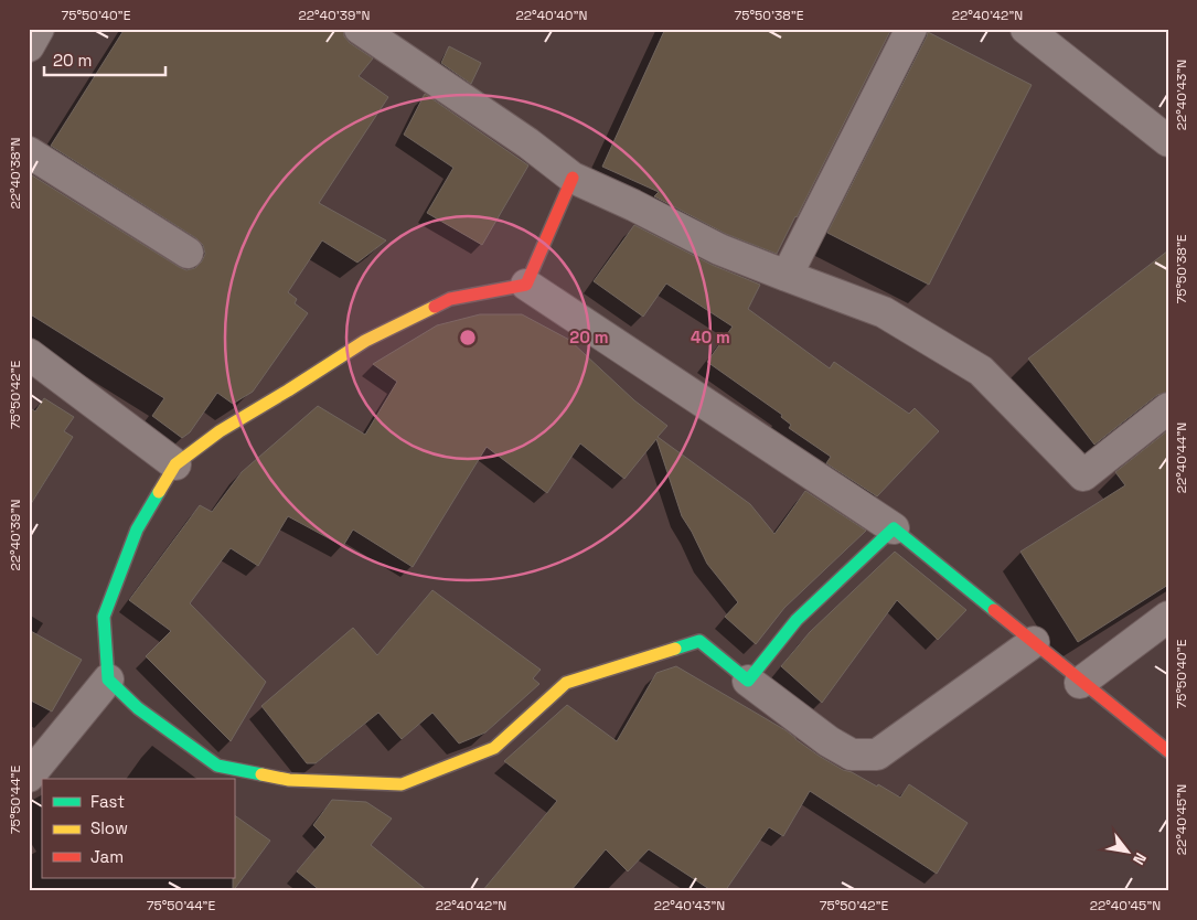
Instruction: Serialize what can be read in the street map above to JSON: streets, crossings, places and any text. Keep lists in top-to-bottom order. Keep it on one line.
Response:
{"legend":["Fast","Slow","Jam"],"scale_bar":"20 m","north":"bottom right","coordinates":["75°50'40\"E","22°40'39\"N","22°40'40\"N","75°50'38\"E","22°40'42\"N","22°40'43\"N","22°40'38\"N","75°50'42\"E","22°40'44\"N","75°50'44\"E","22°40'45\"N"],"rings":["20 m","40 m"]}
